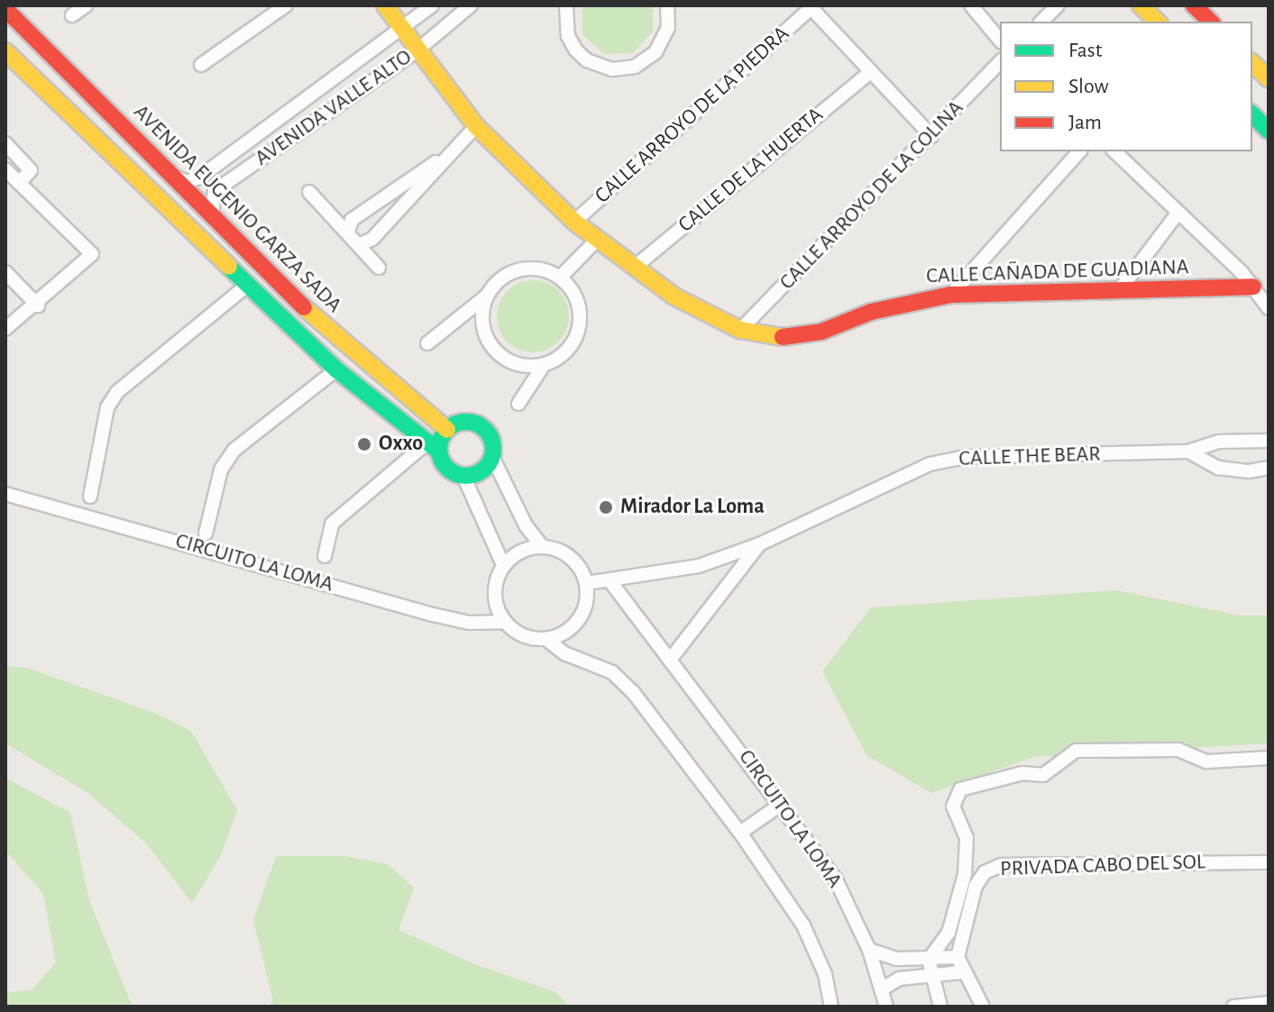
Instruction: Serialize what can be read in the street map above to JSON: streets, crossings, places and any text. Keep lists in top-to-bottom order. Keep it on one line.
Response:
{"streets":{"street":["AVENIDA VALLE ALTO","CALLE ARROYO DE LA PIEDRA","CALLE DE LA HUERTA","CALLE ARROYO DE LA COLINA","AVENIDA EUGENIO GARZA SADA","CALLE CAÑADA DE GUADIANA","CALLE THE BEAR","CIRCUITO LA LOMA","PRIVADA CABO DEL SOL"]},"crossings":[["AVENIDA VALLE ALTO","AVENIDA EUGENIO GARZA SADA"],["AVENIDA VALLE ALTO","CALLE CAÑADA DE GUADIANA"],["CALLE ARROYO DE LA PIEDRA","CALLE CAÑADA DE GUADIANA"],["CALLE DE LA HUERTA","CALLE CAÑADA DE GUADIANA"],["CALLE ARROYO DE LA COLINA","CALLE CAÑADA DE GUADIANA"],["CALLE THE BEAR","CIRCUITO LA LOMA"]],"places":["Oxxo","Mirador La Loma"],"legend":["Fast","Slow","Jam"]}
